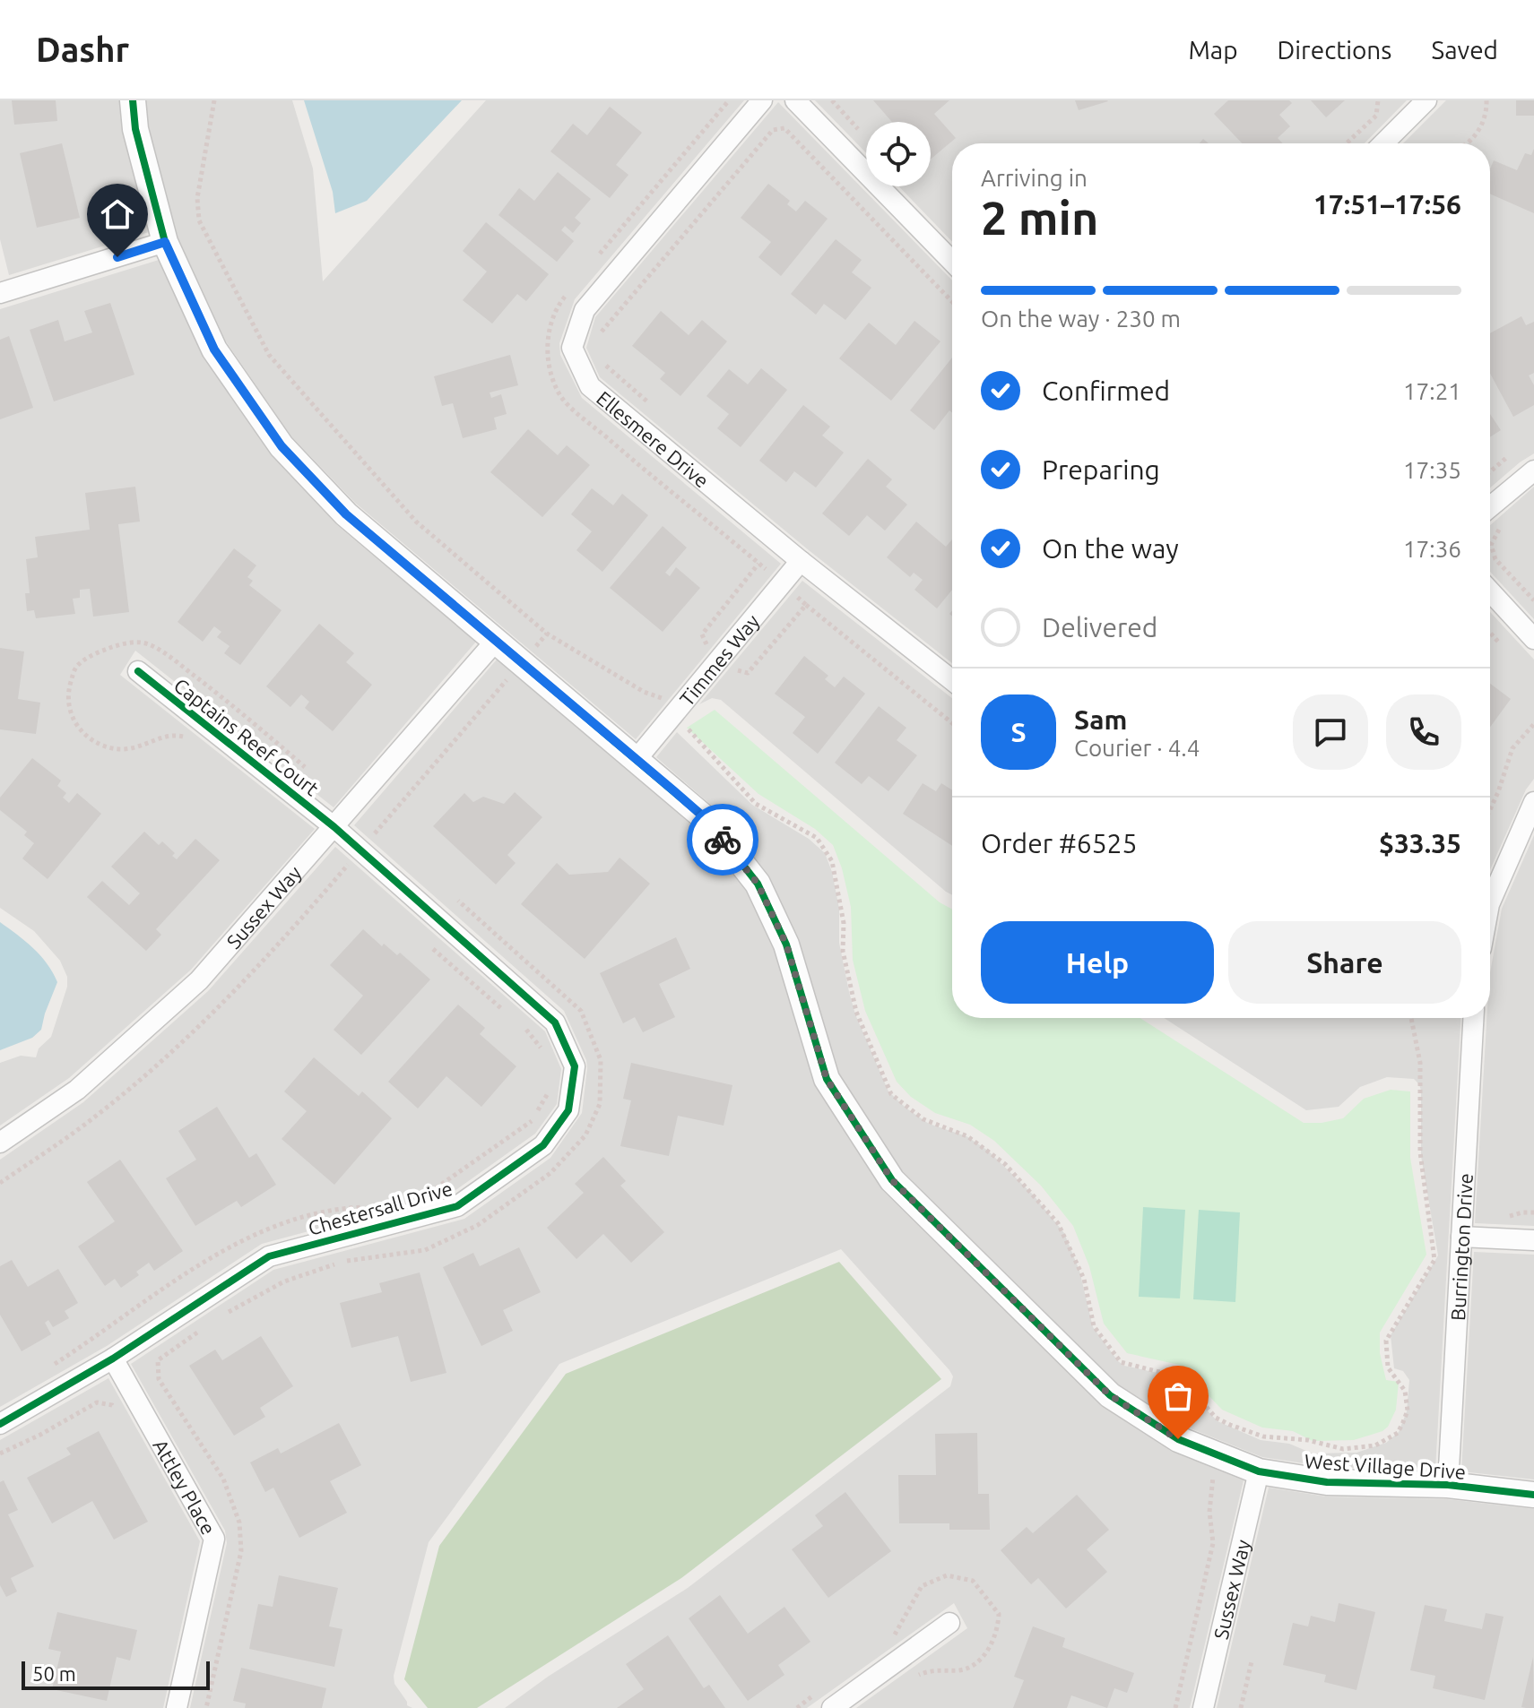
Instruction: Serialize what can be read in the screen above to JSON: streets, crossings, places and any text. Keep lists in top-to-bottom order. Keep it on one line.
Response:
{"streets":{"street":["Ellesmere Drive","Timmes Way","Captains Reef Court","Sussex Way","Chestersall Drive","Burrington Drive","West Village Drive","Attley Place"]},"crossings":[["Ellesmere Drive","Timmes Way"],["Timmes Way","West Village Drive"],["Captains Reef Court","Sussex Way"],["Captains Reef Court","Chestersall Drive"],["Sussex Way","Chestersall Drive"],["Sussex Way","West Village Drive"],["Chestersall Drive","Attley Place"],["Burrington Drive","West Village Drive"]],"scale_bar":"50 m","page":{"header":"Dashr","nav":["Map","Directions","Saved"],"heading":["2 min","Arriving in","17:51–17:56"],"panel":["Sam","Courier · 4.4","Order #6525","$33.35"],"bar":"On the way · 230 m","list":[["Confirmed","17:21"],["Preparing","17:35"],["On the way","17:36"],"Delivered"],"round":"S","buttons":["Help","Share"],"scale":"50 m"}}
